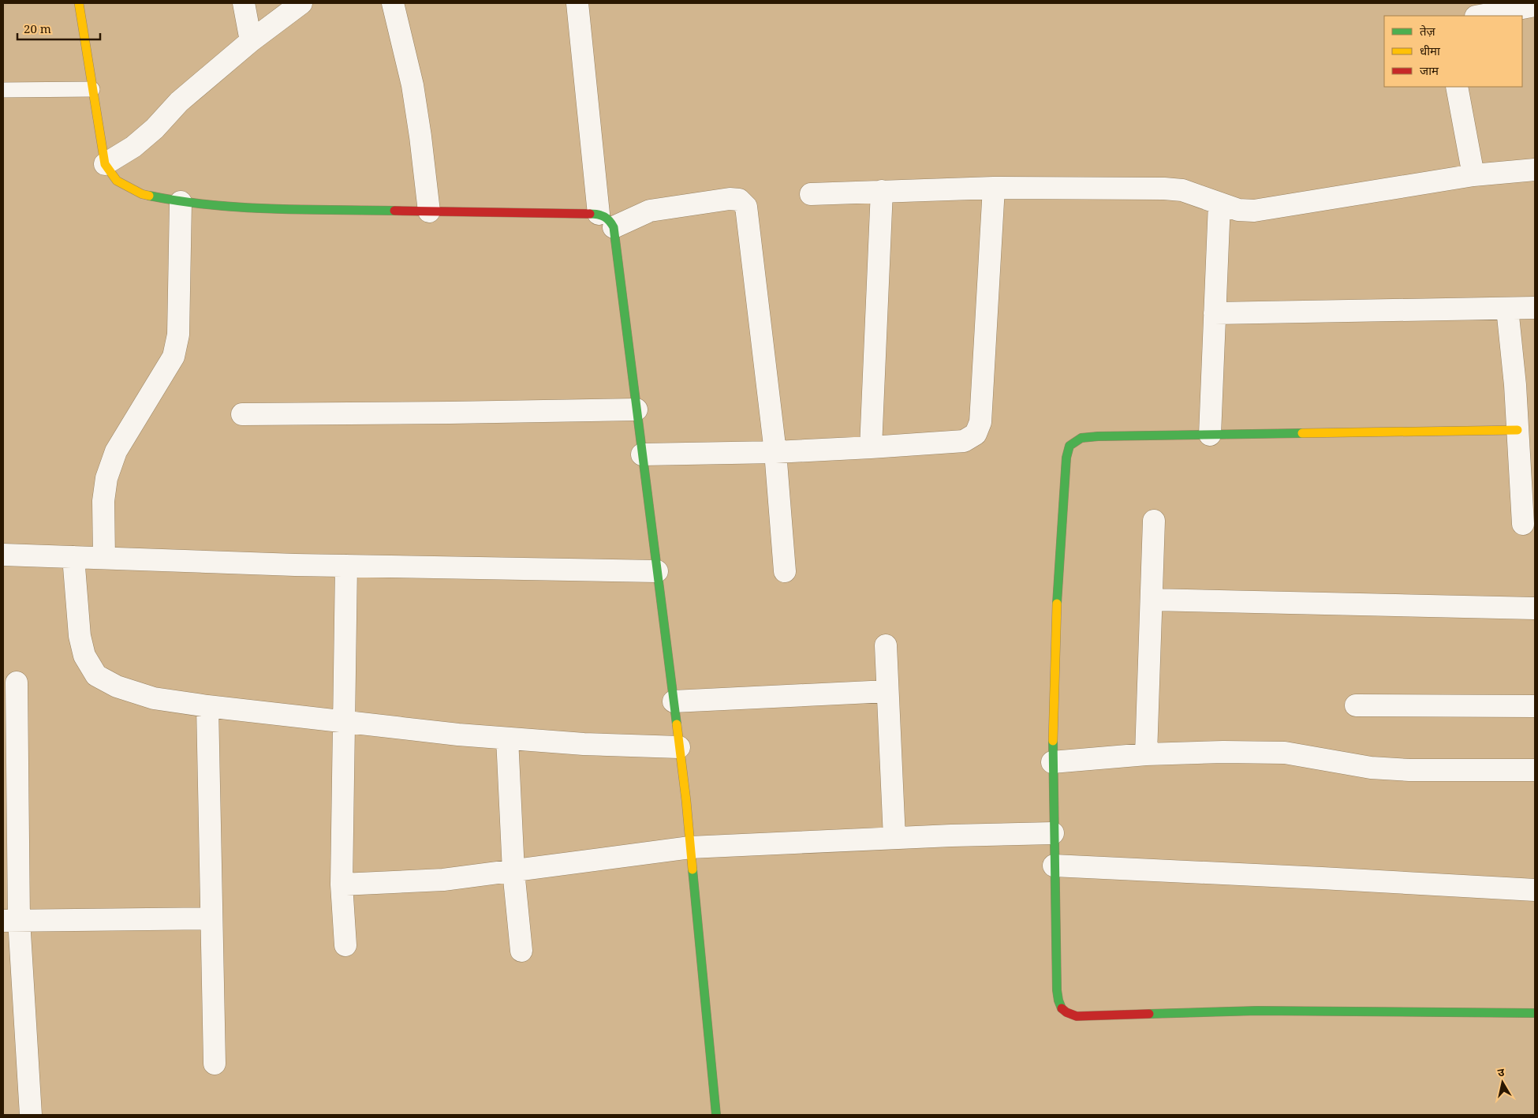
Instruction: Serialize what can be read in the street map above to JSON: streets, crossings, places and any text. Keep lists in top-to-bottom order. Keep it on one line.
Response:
{"legend":["तेज़","धीमा","जाम"],"scale_bar":"20 m","north":"top"}
